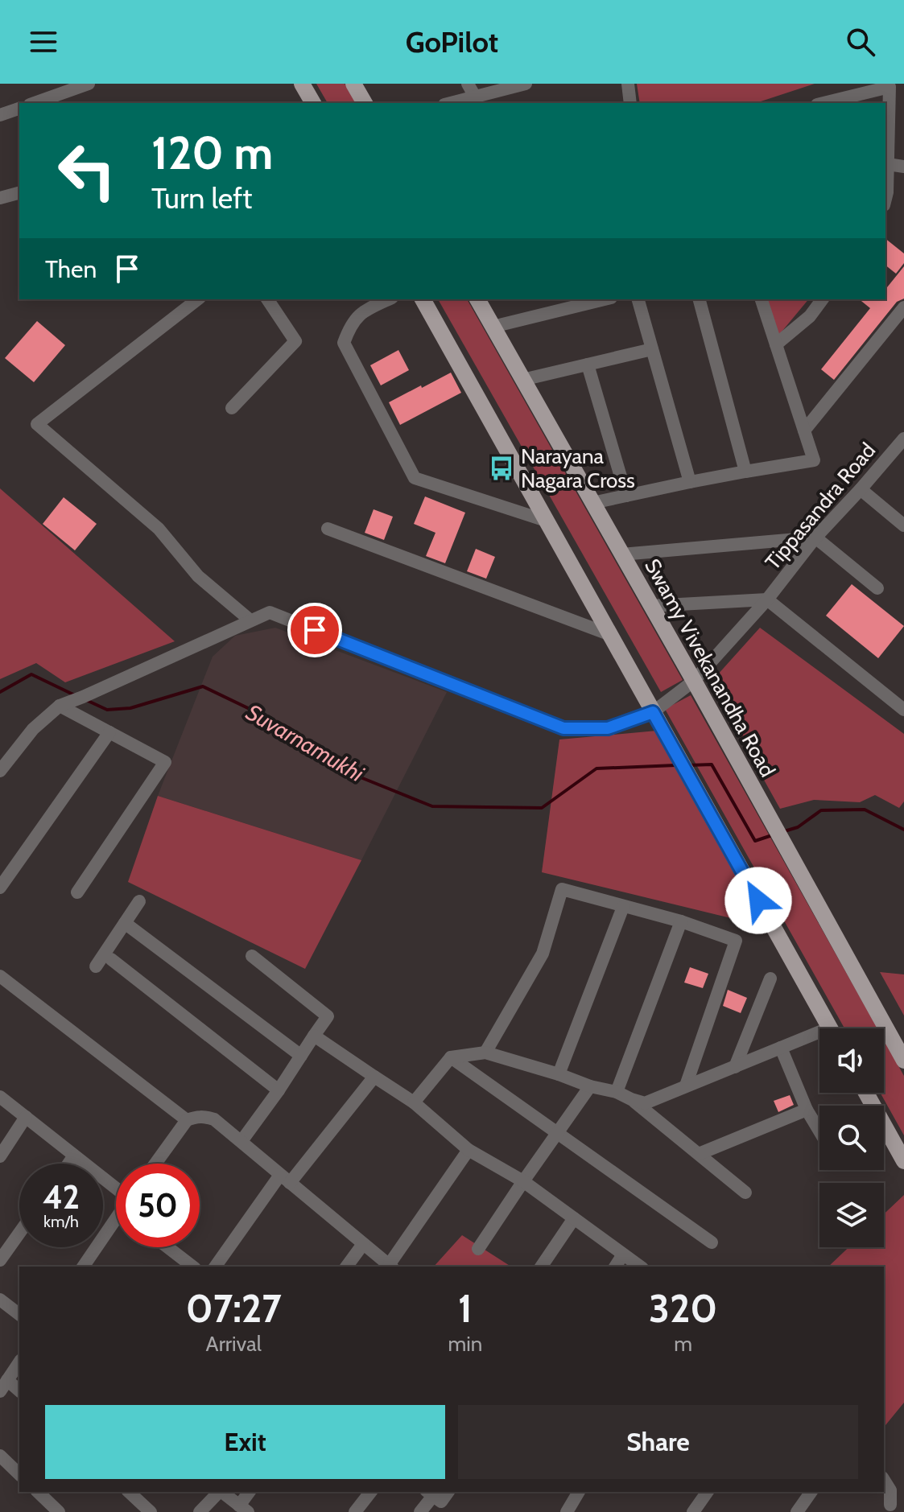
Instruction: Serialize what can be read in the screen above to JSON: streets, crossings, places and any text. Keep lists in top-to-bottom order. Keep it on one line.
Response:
{"streets":{"main road":["Swamy Vivekanandha Road"],"street":["Tippasandra Road"]},"crossings":[["Tippasandra Road","Swamy Vivekanandha Road"]],"water":["Suvarnamukhi"],"places":{"bus stop":["Narayana Nagara Cross"]},"page":{"header":"GoPilot","turn":["120 m","Turn left"],"then":"Then","speed":"42 km/h","limit":"50","eta":["07:27","Arrival","1","min","320","m"],"buttons":["Exit","Share"]}}
